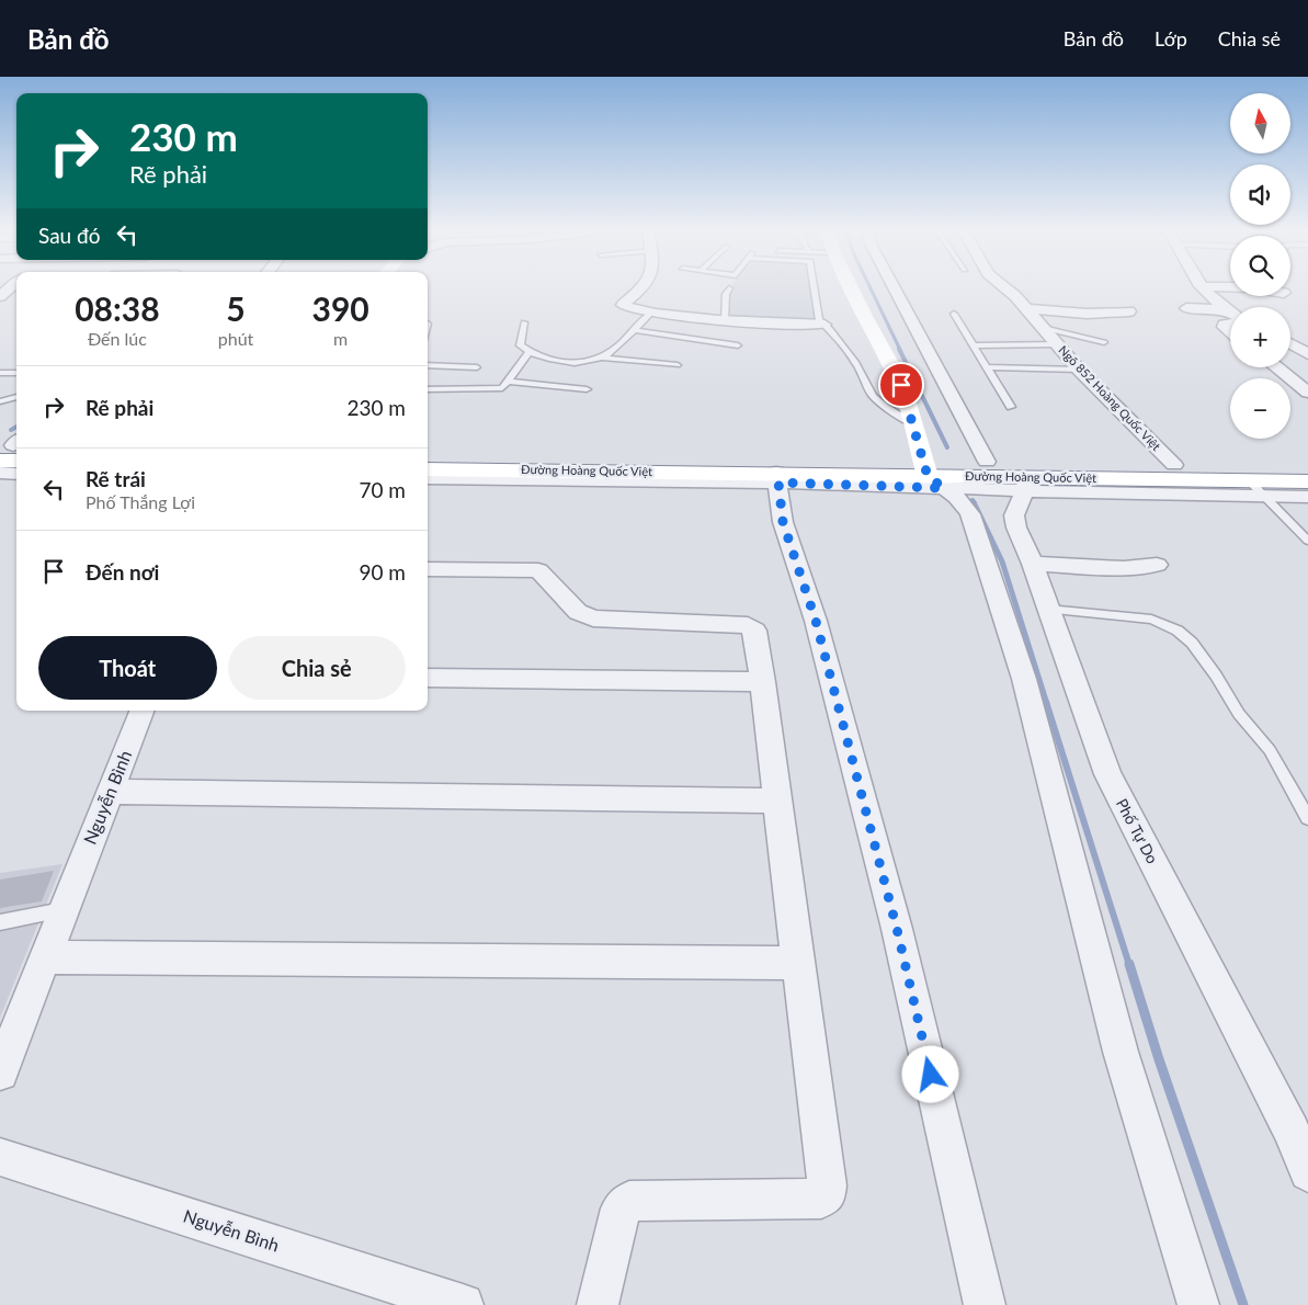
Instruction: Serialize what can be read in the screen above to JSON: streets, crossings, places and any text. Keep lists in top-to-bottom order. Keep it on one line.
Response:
{"streets":{"main road":["Đường Hoàng Quốc Việt"],"street":["Ngõ 852 Hoàng Quốc Việt","Nguyễn Bình","Phố Tự Do"]},"crossings":[["Ngõ 852 Hoàng Quốc Việt","Đường Hoàng Quốc Việt"],["Đường Hoàng Quốc Việt","Phố Tự Do"]],"north":"top","page":{"header":"Bản đồ","nav":["Bản đồ","Lớp","Chia sẻ"],"map_buttons":["+","−"],"turn":["230 m","Rẽ phải"],"then":"Sau đó","eta":["08:38","Đến lúc","5","phút","390","m"],"list":[{"name":"Rẽ phải","value":"230 m"},{"name":"Rẽ trái","note":"Phố Thắng Lợi","value":"70 m"},{"name":"Đến nơi","value":"90 m"}],"buttons":["Thoát","Chia sẻ"]}}
